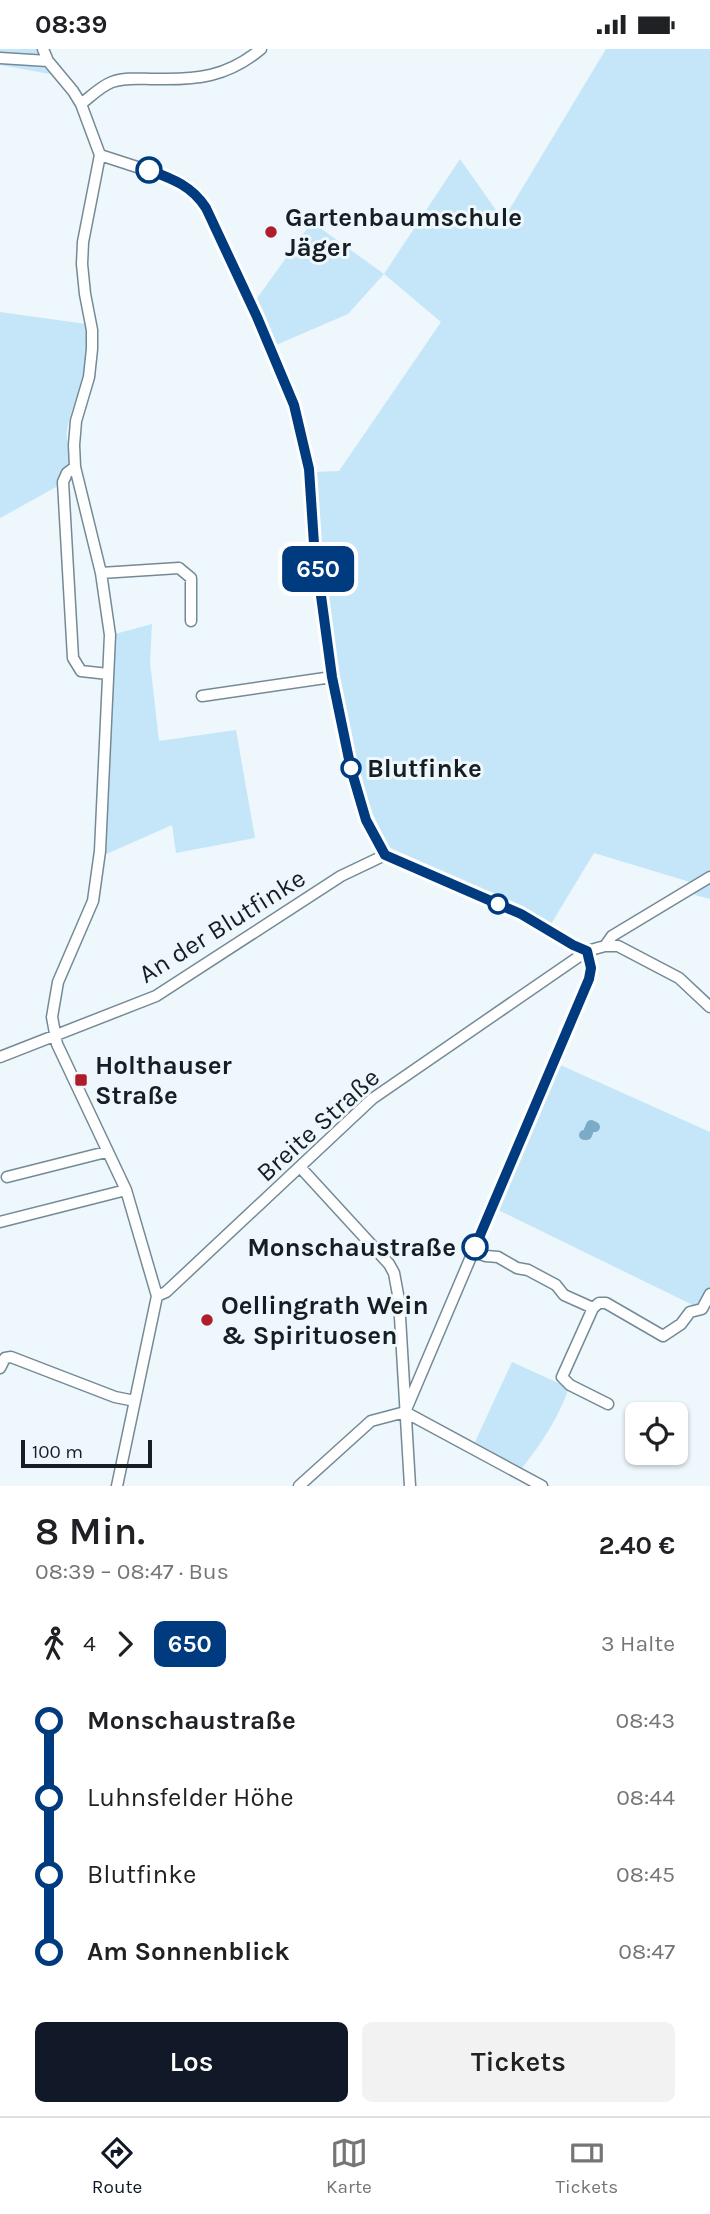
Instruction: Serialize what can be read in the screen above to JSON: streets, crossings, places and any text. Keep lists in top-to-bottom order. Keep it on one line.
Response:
{"streets":{"street":["An der Blutfinke","Breite Straße"]},"places":{"other":["Gartenbaumschule Jäger","Blutfinke","Monschaustraße","Oellingrath Wein & Spirituosen"],"transit":["Holthauser Straße"]},"lines":["bus line 650"],"scale_bar":"100 m","page":{"status":"08:39","on_map":"650","scale":"100 m","heading":["8 Min.","08:39 – 08:47 · Bus","2.40 €"],"legs":["4","650","3 Halte"],"list":[{"name":"Monschaustraße","value":"08:43"},{"name":"Luhnsfelder Höhe","value":"08:44"},{"name":"Blutfinke","value":"08:45"},{"name":"Am Sonnenblick","value":"08:47"}],"buttons":["Los","Tickets"],"tabs":["Route","Karte","Tickets"]}}
